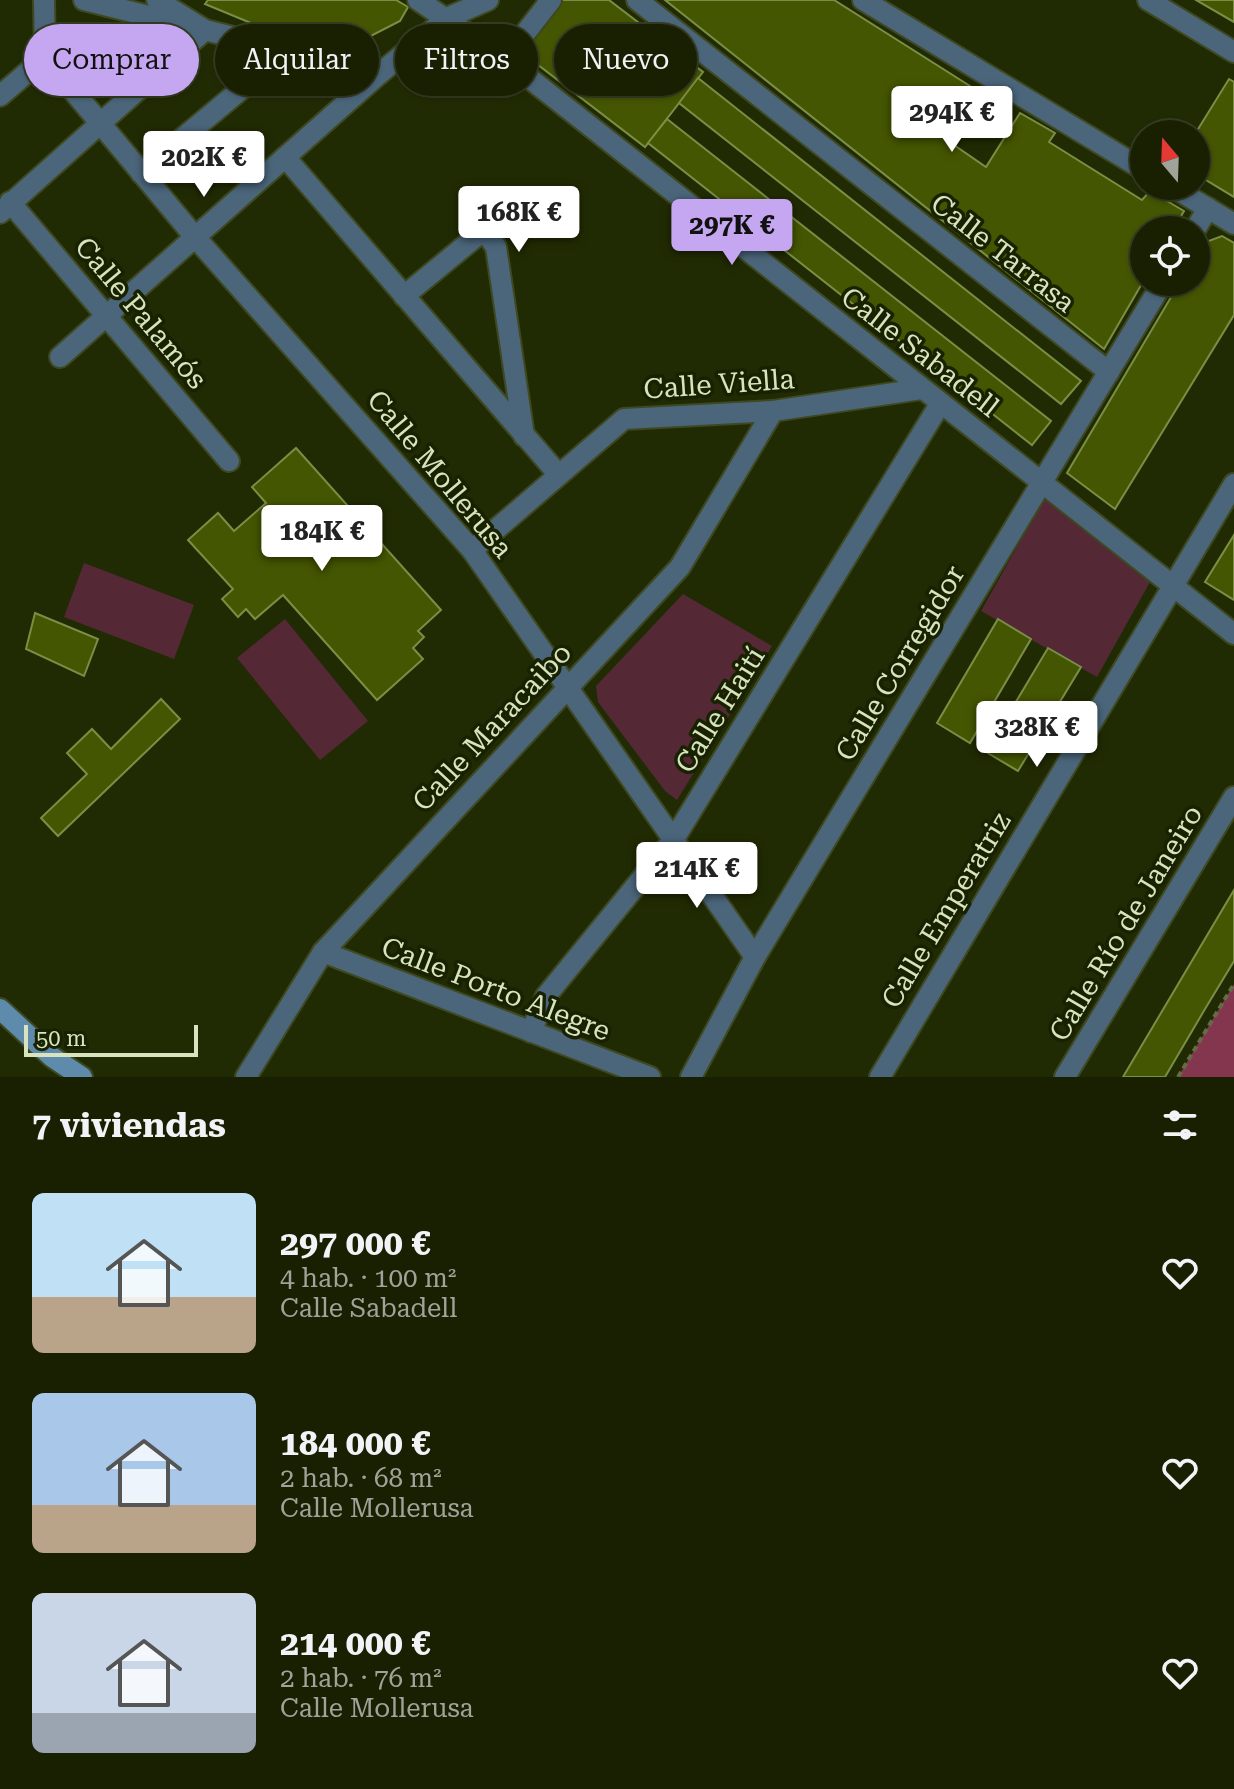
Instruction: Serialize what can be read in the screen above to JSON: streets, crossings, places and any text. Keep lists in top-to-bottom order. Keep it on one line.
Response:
{"streets":{"street":["Calle Tarrasa","Calle Palamós","Calle Sabadell","Calle Viella","Calle Mollerusa","Calle Corregidor","Calle Haití","Calle Maracaibo","Calle Emperatriz","Calle Río de Janeiro","Calle Porto Alegre"]},"crossings":[["Calle Tarrasa","Calle Corregidor"],["Calle Sabadell","Calle Viella"],["Calle Sabadell","Calle Corregidor"],["Calle Sabadell","Calle Haití"],["Calle Sabadell","Calle Emperatriz"],["Calle Viella","Calle Mollerusa"],["Calle Viella","Calle Maracaibo"],["Calle Mollerusa","Calle Corregidor"],["Calle Mollerusa","Calle Haití"],["Calle Mollerusa","Calle Maracaibo"],["Calle Haití","Calle Porto Alegre"],["Calle Maracaibo","Calle Porto Alegre"]],"scale_bar":"50 m","north":"top","page":{"chip":["Comprar","Alquilar","Filtros","Nuevo"],"price":["294K €","202K €","168K €","297K €","184K €","328K €","214K €"],"scale":"50 m","heading":"7 viviendas","list":[{"name":"297 000 €","note":"4 hab. · 100 m² · Calle Sabadell"},{"name":"184 000 €","note":"2 hab. · 68 m² · Calle Mollerusa"},{"name":"214 000 €","note":"2 hab. · 76 m² · Calle Mollerusa"}]}}
